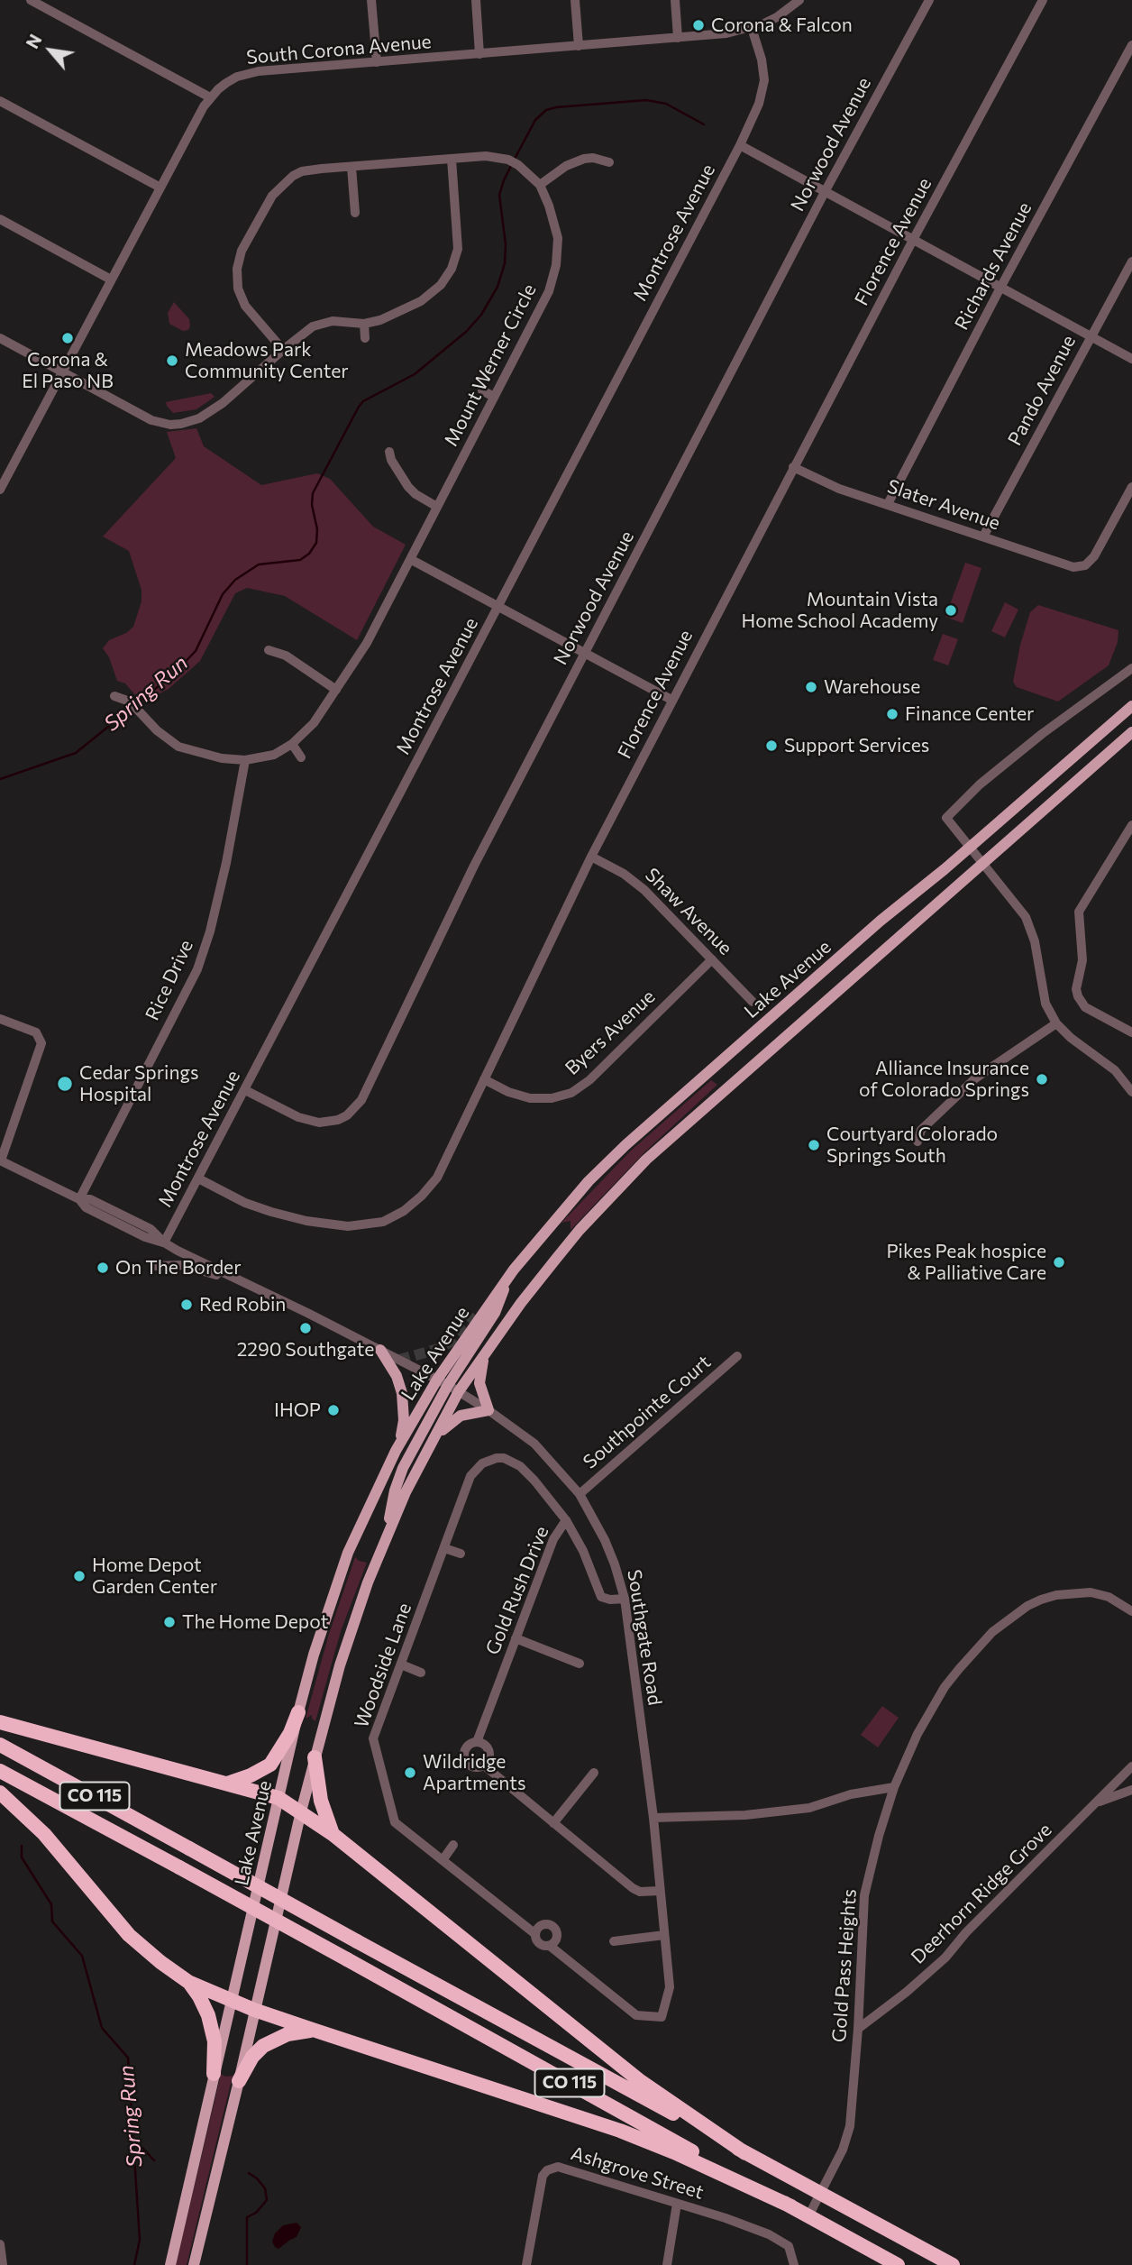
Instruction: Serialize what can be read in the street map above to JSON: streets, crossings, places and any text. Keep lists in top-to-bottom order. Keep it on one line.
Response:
{"streets":{"highway":["CO 115"],"main road":["Lake Avenue"],"street":["South Corona Avenue","Norwood Avenue","Montrose Avenue","Florence Avenue","Richards Avenue","Mount Werner Circle","Pando Avenue","Slater Avenue","Shaw Avenue","Rice Drive","Byers Avenue","Southpointe Court","Gold Rush Drive","Southgate Road","Woodside Lane","Deerhorn Ridge Grove","Gold Pass Heights","Ashgrove Street"]},"crossings":[["South Corona Avenue","Montrose Avenue"],["Norwood Avenue","Montrose Avenue"],["Montrose Avenue","Florence Avenue"],["Montrose Avenue","Southgate Road"],["Florence Avenue","Slater Avenue"],["Florence Avenue","Shaw Avenue"],["Florence Avenue","Byers Avenue"],["Richards Avenue","Slater Avenue"],["Mount Werner Circle","Rice Drive"],["Pando Avenue","Slater Avenue"],["Shaw Avenue","Byers Avenue"],["Lake Avenue","Southgate Road"],["Rice Drive","Southgate Road"],["Southpointe Court","Southgate Road"],["Gold Rush Drive","Southgate Road"],["Gold Rush Drive","Woodside Lane"],["Southgate Road","Woodside Lane"],["CO 115","Gold Pass Heights"],["Deerhorn Ridge Grove","Gold Pass Heights"]],"water":["Spring Run"],"places":["Corona & Falcon","Corona & El Paso NB","Meadows Park Community Center","Mountain Vista Home School Academy","Warehouse","Finance Center","Support Services","Alliance Insurance of Colorado Springs","Cedar Springs Hospital","Courtyard Colorado Springs South","Pikes Peak hospice & Palliative Care","On The Border","Red Robin","2290 Southgate","IHOP","Home Depot Garden Center","The Home Depot","Wildridge Apartments"],"north":"top left"}
